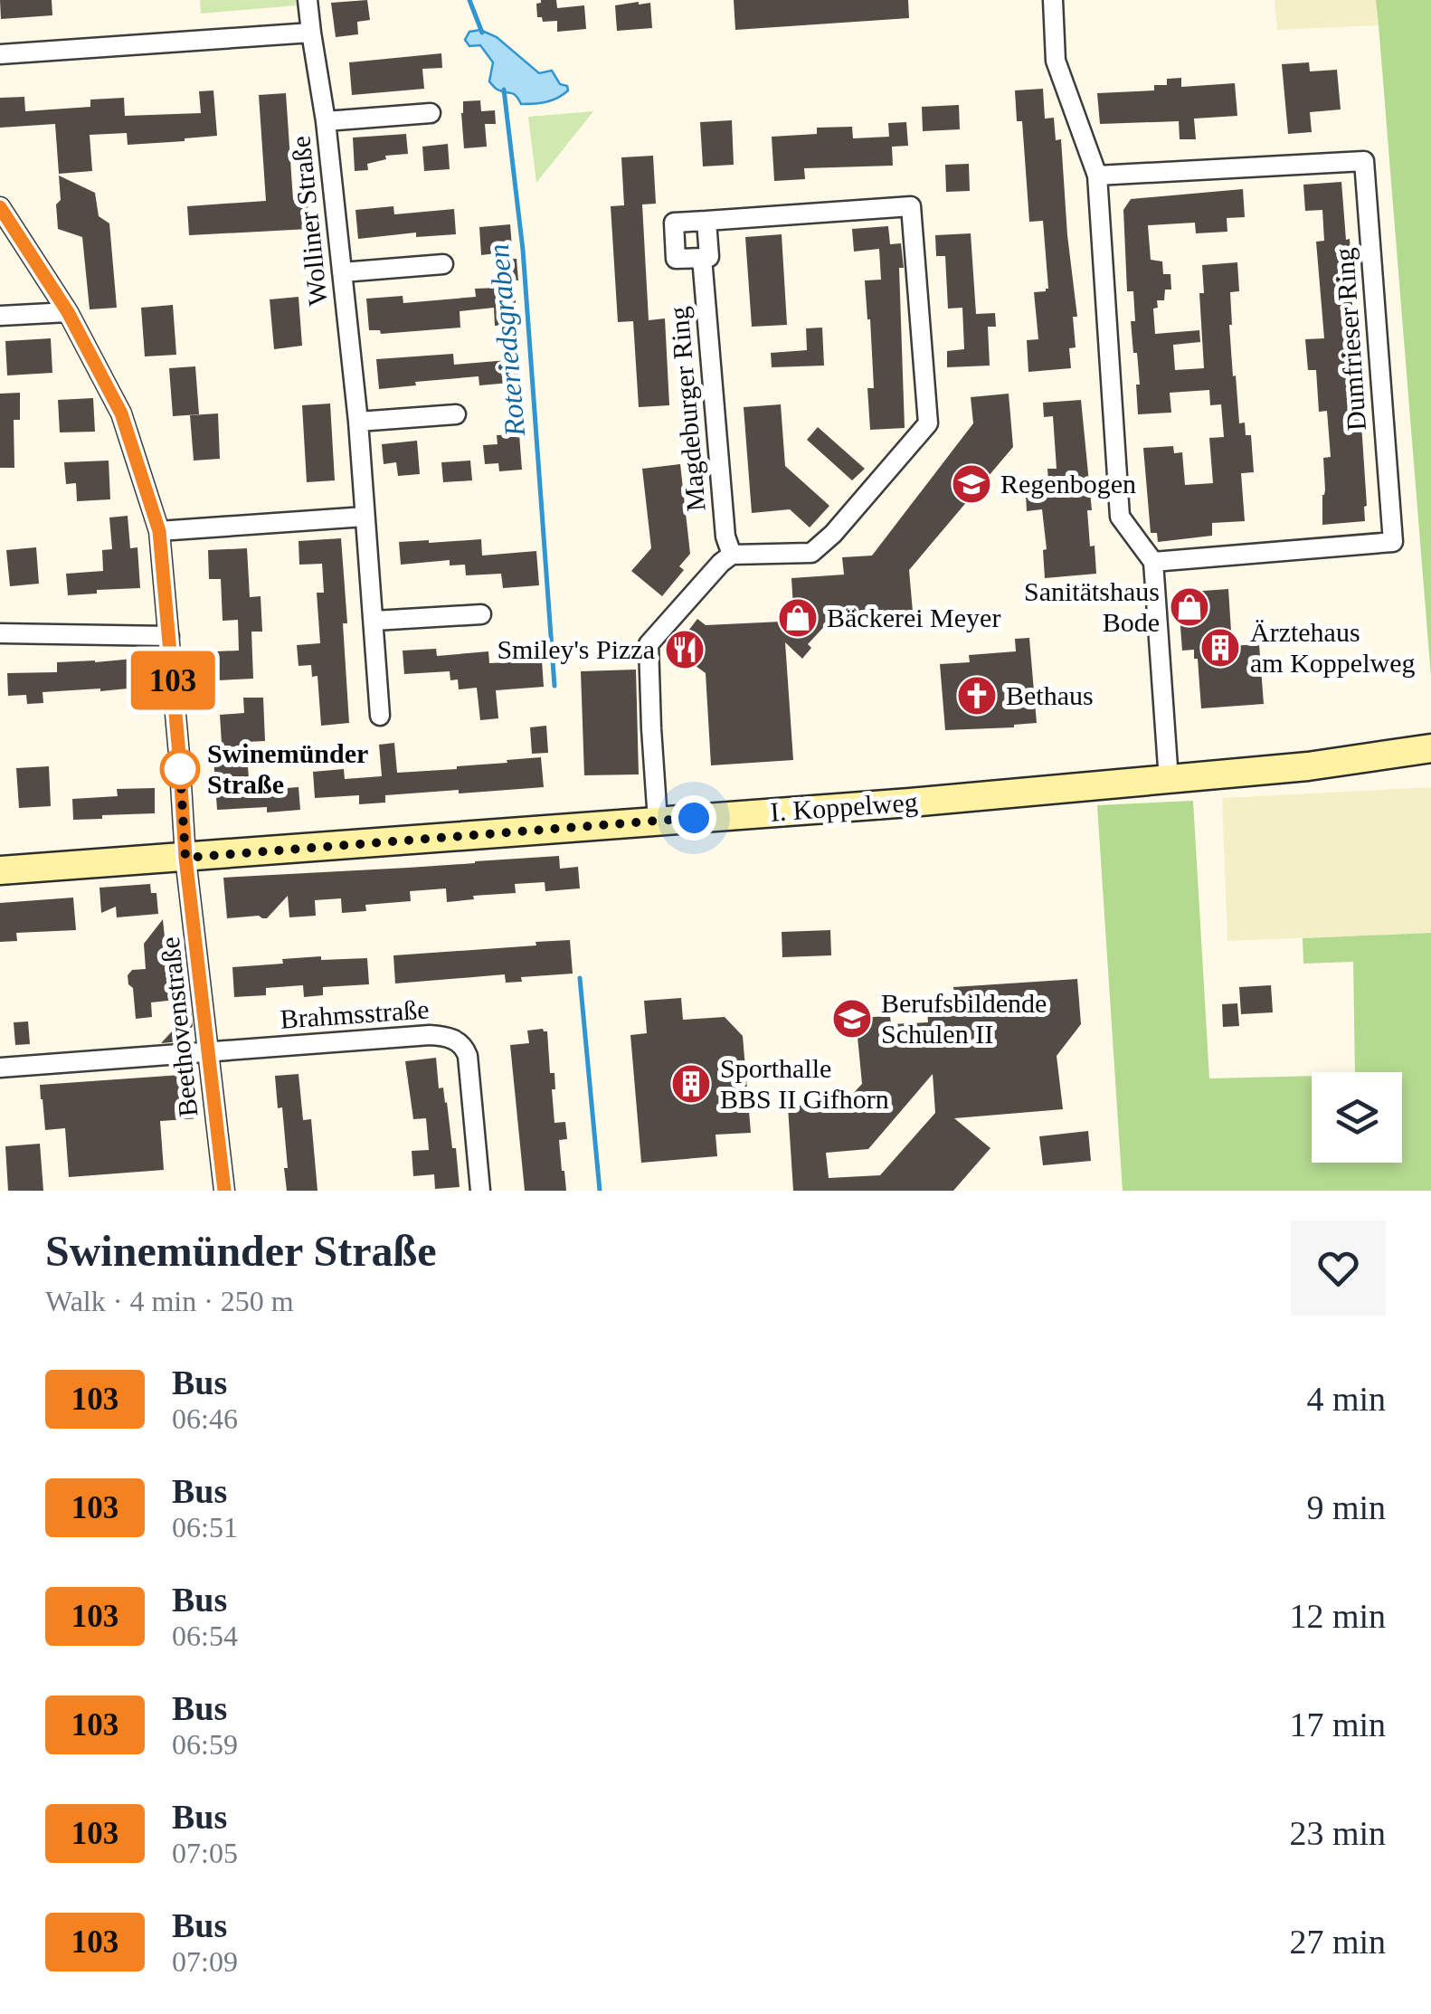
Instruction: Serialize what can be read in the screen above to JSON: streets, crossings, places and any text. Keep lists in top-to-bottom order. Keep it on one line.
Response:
{"streets":{"street":["Wolliner Straße","Dumfrieser Ring","Magdeburger Ring","I. Koppelweg","Brahmsstraße","Beethovenstraße"]},"crossings":[["I. Koppelweg","Beethovenstraße"],["Brahmsstraße","Beethovenstraße"]],"water":["Roteriedsgraben"],"places":{"school or university":["Regenbogen","Berufsbildende Schulen II"],"shop":["Sanitätshaus Bode","Bäckerei Meyer"],"building":["Ärztehaus am Koppelweg","Sporthalle BBS II Gifhorn"],"restaurant":["Smiley's Pizza"],"church":["Bethaus"],"other":["Swinemünder Straße"]},"lines":["bus line 103"],"page":{"on_map":"103","heading":["Swinemünder Straße","Walk · 4 min · 250 m"],"list":[{"mark":"103","name":"Bus","note":"06:46","value":"4 min"},{"mark":"103","name":"Bus","note":"06:51","value":"9 min"},{"mark":"103","name":"Bus","note":"06:54","value":"12 min"},{"mark":"103","name":"Bus","note":"06:59","value":"17 min"},{"mark":"103","name":"Bus","note":"07:05","value":"23 min"},{"mark":"103","name":"Bus","note":"07:09","value":"27 min"}]}}
